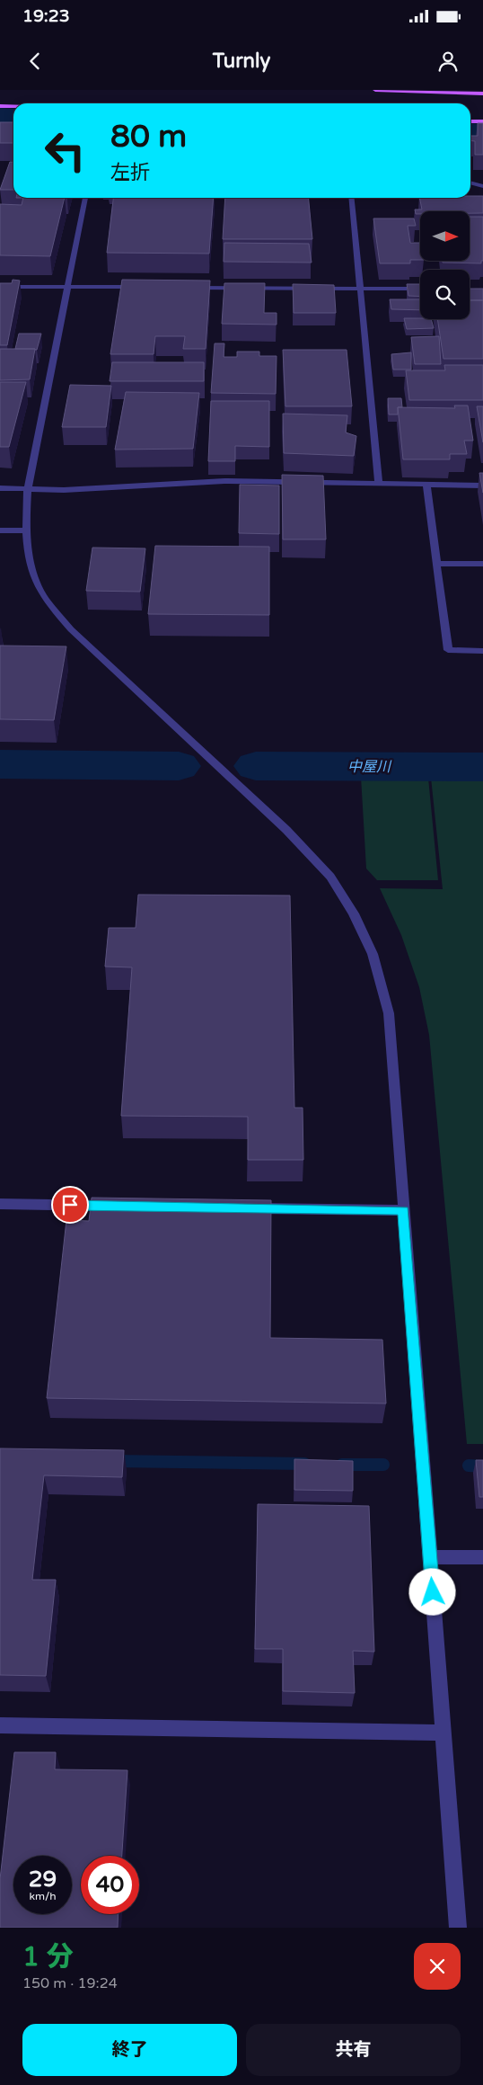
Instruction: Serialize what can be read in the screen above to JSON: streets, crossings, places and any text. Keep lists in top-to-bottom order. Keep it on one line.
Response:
{"water":["中屋川"],"north":"right","page":{"status":"19:23","header":"Turnly","turn":["80 m","左折"],"speed":"29 km/h","limit":"40","heading":["1 分","150 m · 19:24"],"buttons":["終了","共有"]}}
